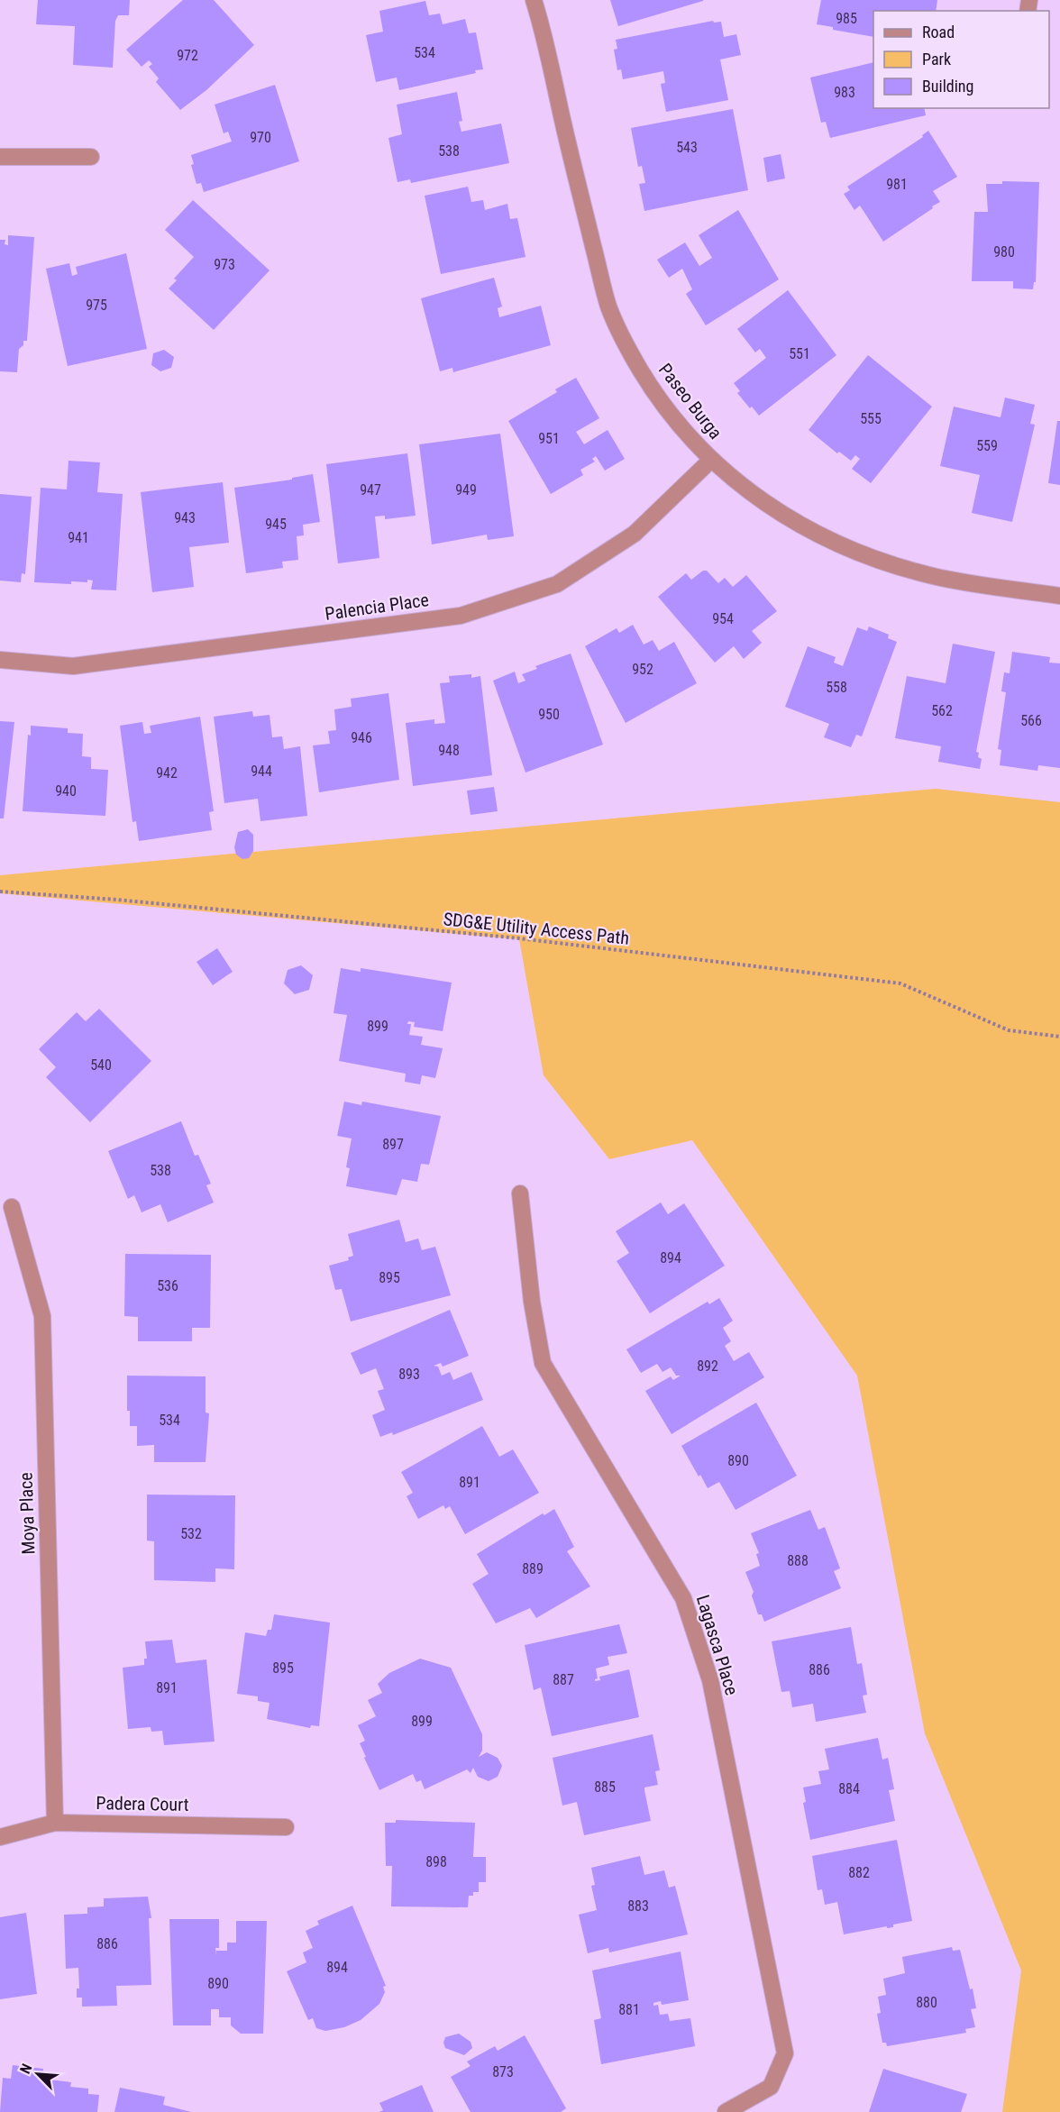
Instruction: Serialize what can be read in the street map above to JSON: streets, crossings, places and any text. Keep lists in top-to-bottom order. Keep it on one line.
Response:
{"streets":{"street":["Paseo Burga","Palencia Place","Moya Place","Lagasca Place","Padera Court"],"path":["SDG&E Utility Access Path"]},"crossings":[["Paseo Burga","Palencia Place"],["Moya Place","Padera Court"]],"house_numbers":["985","534","972","983","970","543","538","981","980","973","975","551","555","951","559","947","949","943","945","941","954","952","558","562","950","566","946","948","944","942","940","899","540","897","538","894","895","536","892","893","534","890","891","532","888","889","895","886","887","891","899","885","884","898","882","883","886","894","890","880","881","873"],"legend":["Road","Park","Building"],"north":"top left"}
